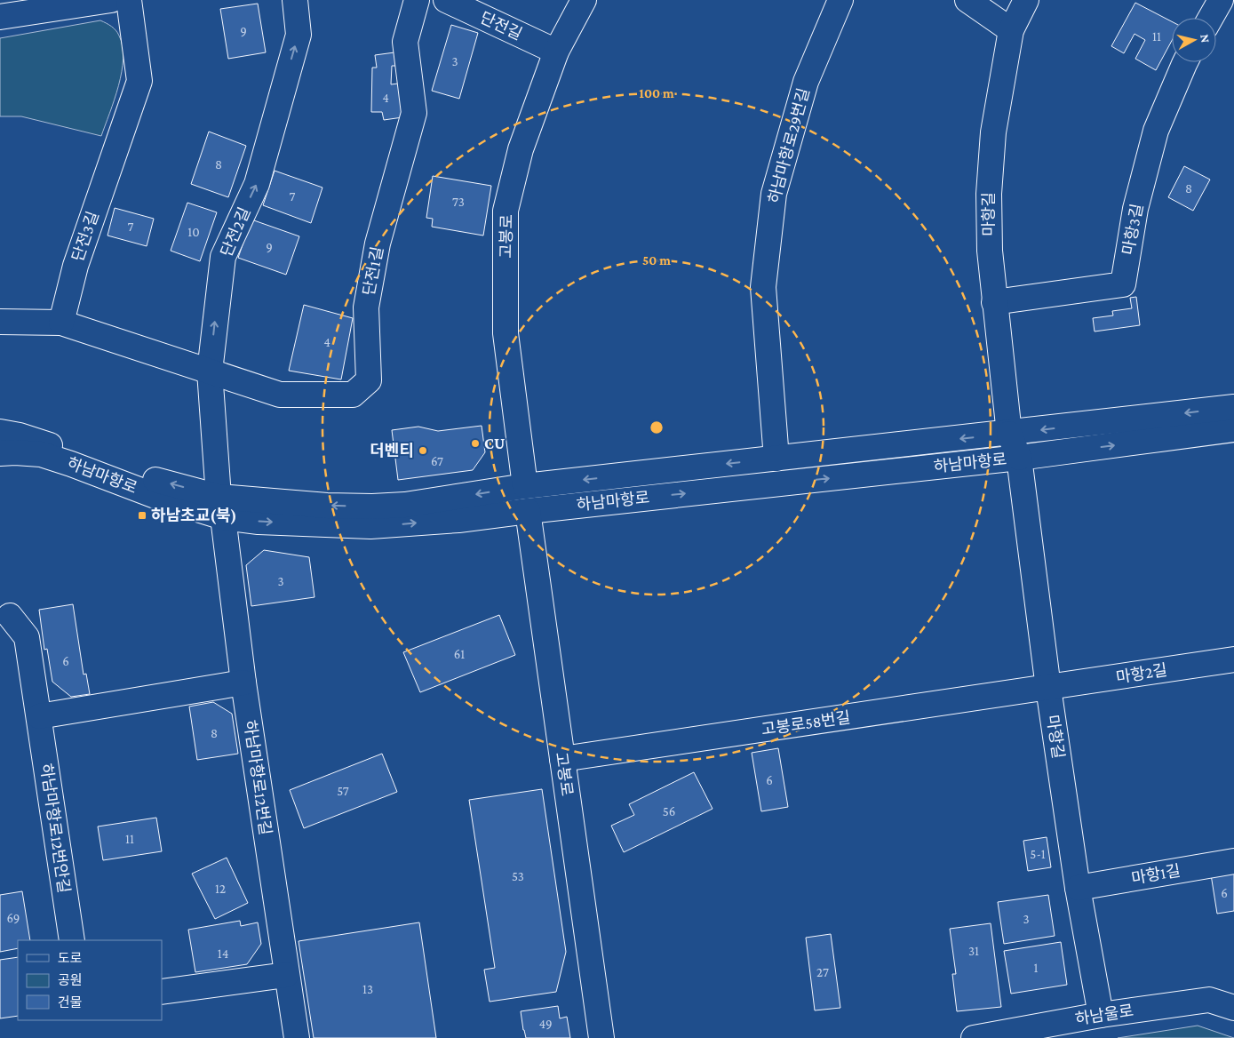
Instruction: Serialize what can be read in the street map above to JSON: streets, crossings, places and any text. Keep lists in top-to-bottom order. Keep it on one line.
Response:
{"streets":{"street":["단전길","하남마항로29번길","마항길","마항3길","단전2길","단전3길","고봉로","단전1길","하남마항로","마항2길","고봉로58번길","하남마항로12번길","하남마항로12번안길","마항1길","하남울로"]},"crossings":[["단전길","고봉로"],["하남마항로29번길","하남마항로"],["마항길","마항3길"],["마항길","하남마항로"],["마항길","마항2길"],["마항길","고봉로58번길"],["마항길","마항1길"],["마항길","하남울로"],["단전2길","단전1길"],["단전2길","하남마항로"],["단전2길","하남마항로12번길"],["고봉로","하남마항로"],["고봉로","고봉로58번길"],["하남마항로","하남마항로12번길"],["마항2길","고봉로58번길"]],"one_way":["단전2길"],"places":{"other":["CU","더벤티"],"transit":["하남초교(북)"]},"house_numbers":["9","11","3","4","8","8","7","73","7","10","9","4","67","3","61","6","8","6","57","56","11","5-1","53","12","6","69","3","31","14","1","27","13","49"],"legend":["도로","공원","건물"],"north":"right","rings":["100 m","50 m"]}
